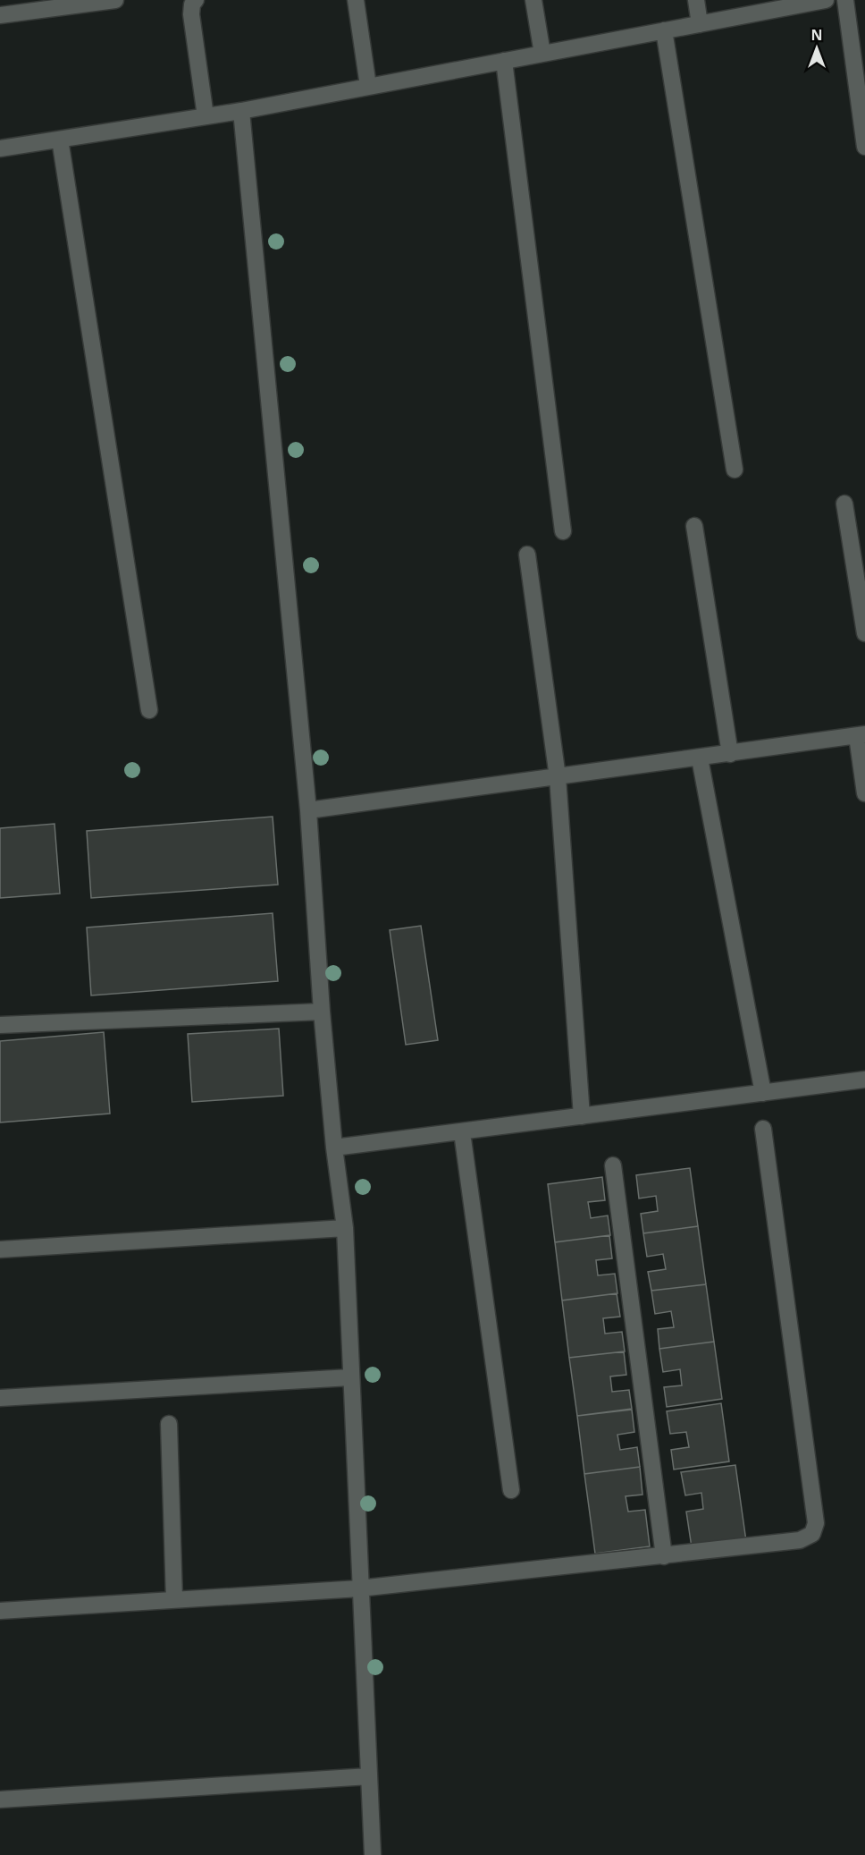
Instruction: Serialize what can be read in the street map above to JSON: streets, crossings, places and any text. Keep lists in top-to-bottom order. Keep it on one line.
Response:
{"north":"top"}
